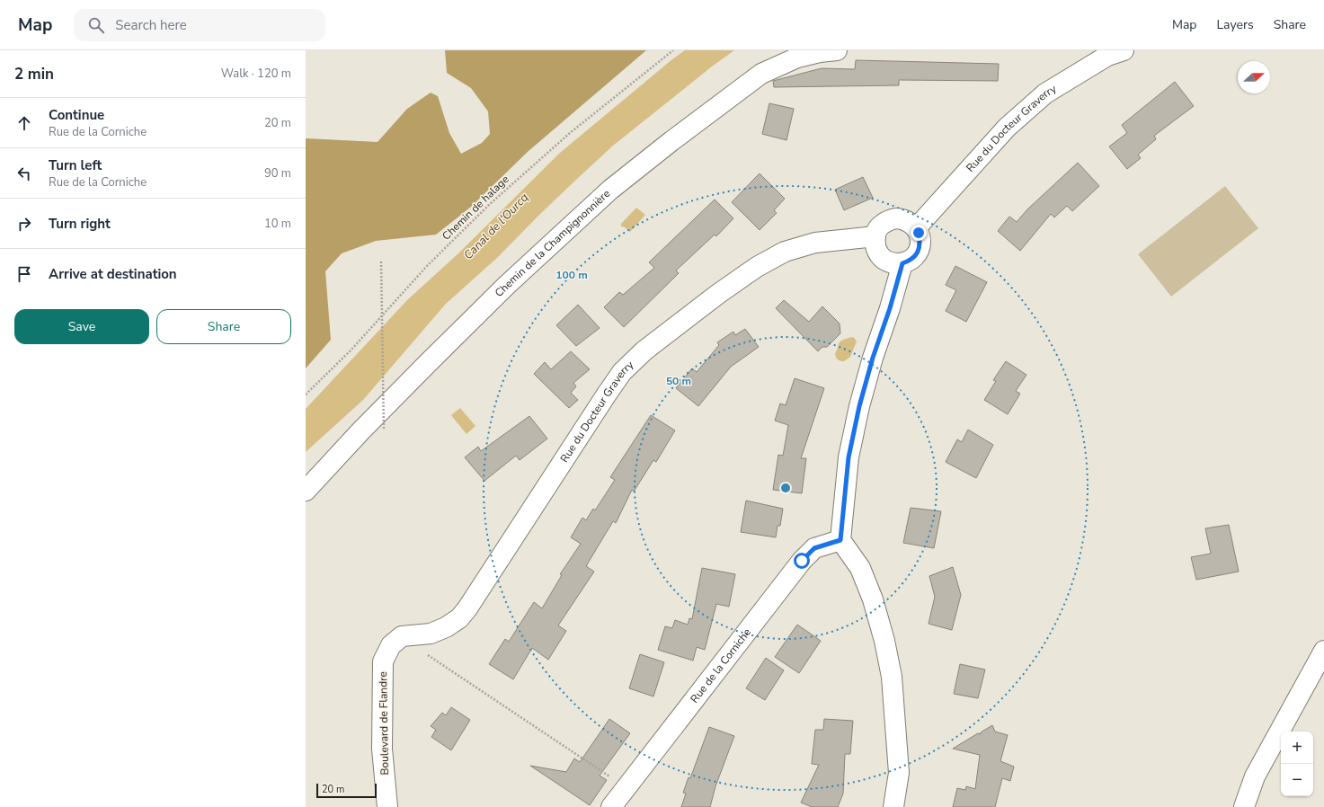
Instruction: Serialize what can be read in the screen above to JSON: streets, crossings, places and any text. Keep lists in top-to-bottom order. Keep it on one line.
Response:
{"streets":{"street":["Rue du Docteur Graverry","Chemin de la Champignonnière","Rue de la Corniche","Boulevard de Flandre"],"path":["Chemin de halage"]},"crossings":[["Rue du Docteur Graverry","Boulevard de Flandre"]],"water":["Canal de l'Ourcq"],"scale_bar":"20 m","north":"right","page":{"header":"Map","search":"Search here","nav":["Map","Layers","Share"],"heading":["2 min","Walk · 120 m"],"list":[["Continue","Rue de la Corniche","20 m"],["Turn left","Rue de la Corniche","90 m"],["Turn right","10 m"],"Arrive at destination"],"buttons":["Save","Share"],"map_buttons":["+","−"],"scale":"20 m"},"rings":["100 m","50 m"]}
